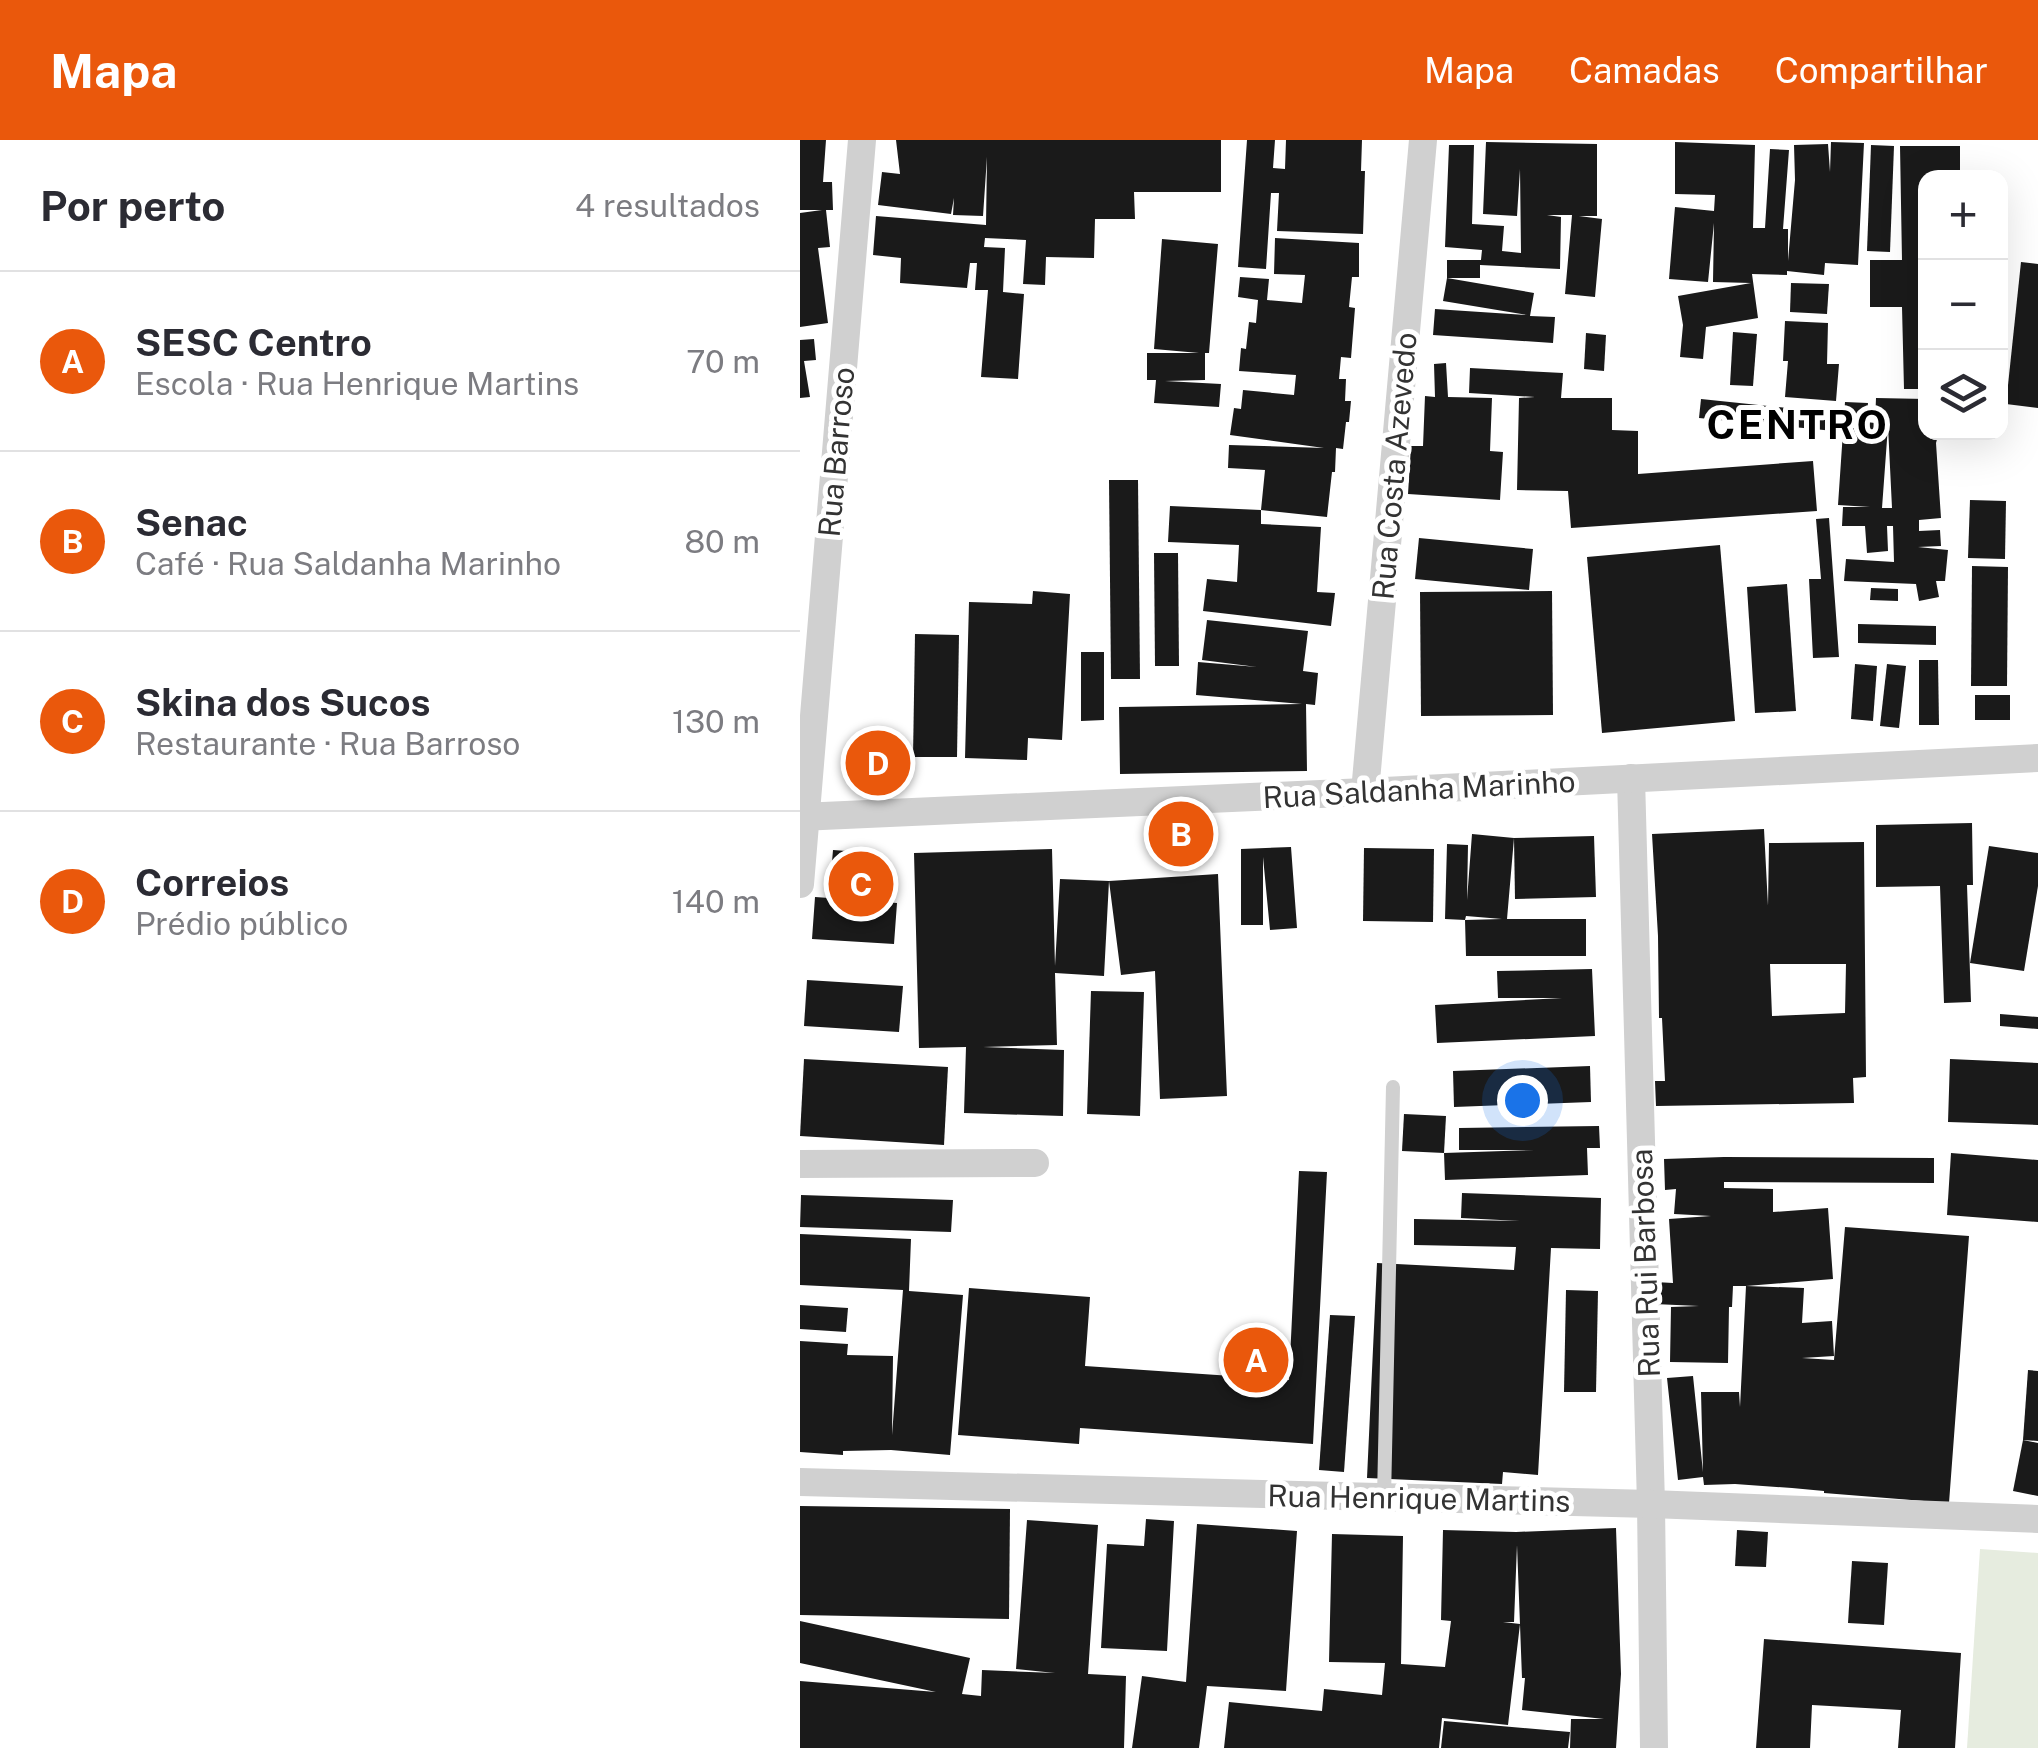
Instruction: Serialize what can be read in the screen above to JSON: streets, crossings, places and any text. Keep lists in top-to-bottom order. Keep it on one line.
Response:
{"streets":{"street":["Rua Barroso","Rua Costa Azevedo","Rua Saldanha Marinho","Rua Rui Barbosa","Rua Henrique Martins"]},"crossings":[["Rua Barroso","Rua Saldanha Marinho"],["Rua Costa Azevedo","Rua Saldanha Marinho"],["Rua Saldanha Marinho","Rua Rui Barbosa"],["Rua Rui Barbosa","Rua Henrique Martins"]],"districts":["CENTRO"],"page":{"header":"Mapa","nav":["Mapa","Camadas","Compartilhar"],"heading":["Por perto","4 resultados"],"map_buttons":["+","−"],"list":[{"mark":"A","name":"SESC Centro","note":"Escola · Rua Henrique Martins","value":"70 m"},{"mark":"B","name":"Senac","note":"Café · Rua Saldanha Marinho","value":"80 m"},{"mark":"C","name":"Skina dos Sucos","note":"Restaurante · Rua Barroso","value":"130 m"},{"mark":"D","name":"Correios","note":"Prédio público","value":"140 m"}],"pins":["D","B","C","A"]}}
